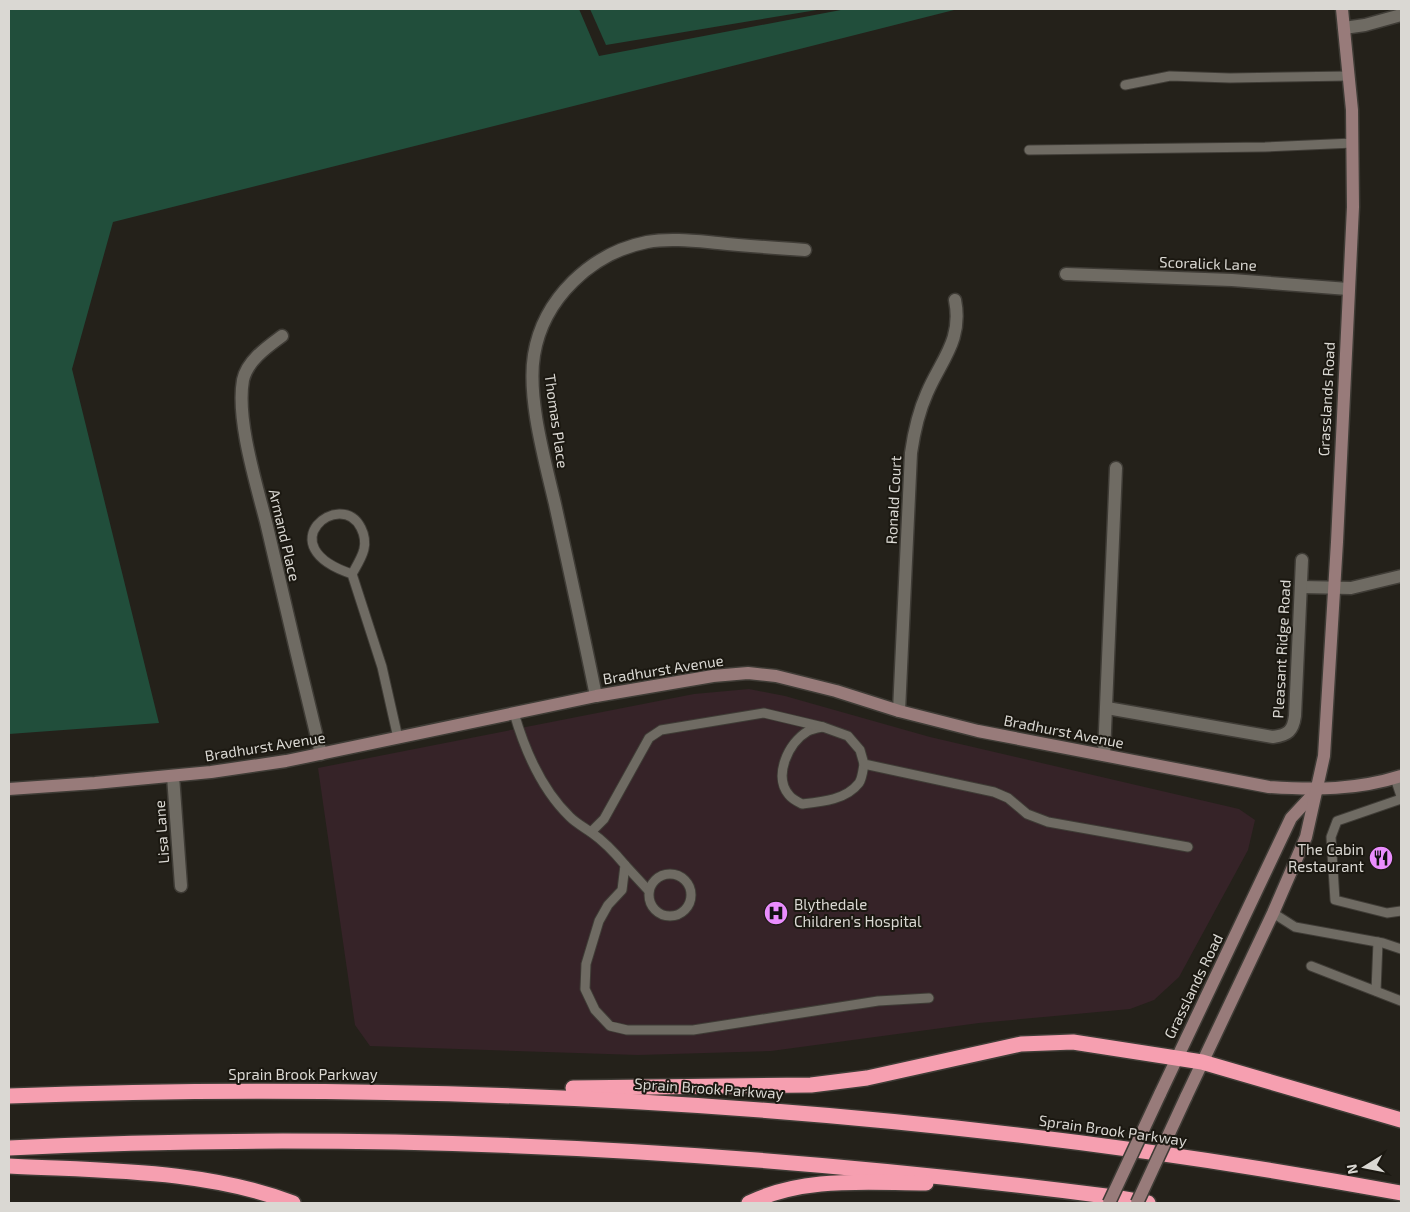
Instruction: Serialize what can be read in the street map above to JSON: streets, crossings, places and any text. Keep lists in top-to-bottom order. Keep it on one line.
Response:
{"streets":{"highway":["Sprain Brook Parkway"],"main road":["Grasslands Road","Bradhurst Avenue"],"street":["Scoralick Lane","Thomas Place","Ronald Court","Armand Place","Pleasant Ridge Road","Lisa Lane"]},"crossings":[["Scoralick Lane","Grasslands Road"],["Grasslands Road","Bradhurst Avenue"],["Thomas Place","Bradhurst Avenue"],["Ronald Court","Bradhurst Avenue"],["Armand Place","Bradhurst Avenue"],["Bradhurst Avenue","Lisa Lane"]],"places":{"restaurant":["The Cabin Restaurant"],"hospital":["Blythedale Children's Hospital"]},"north":"left"}
